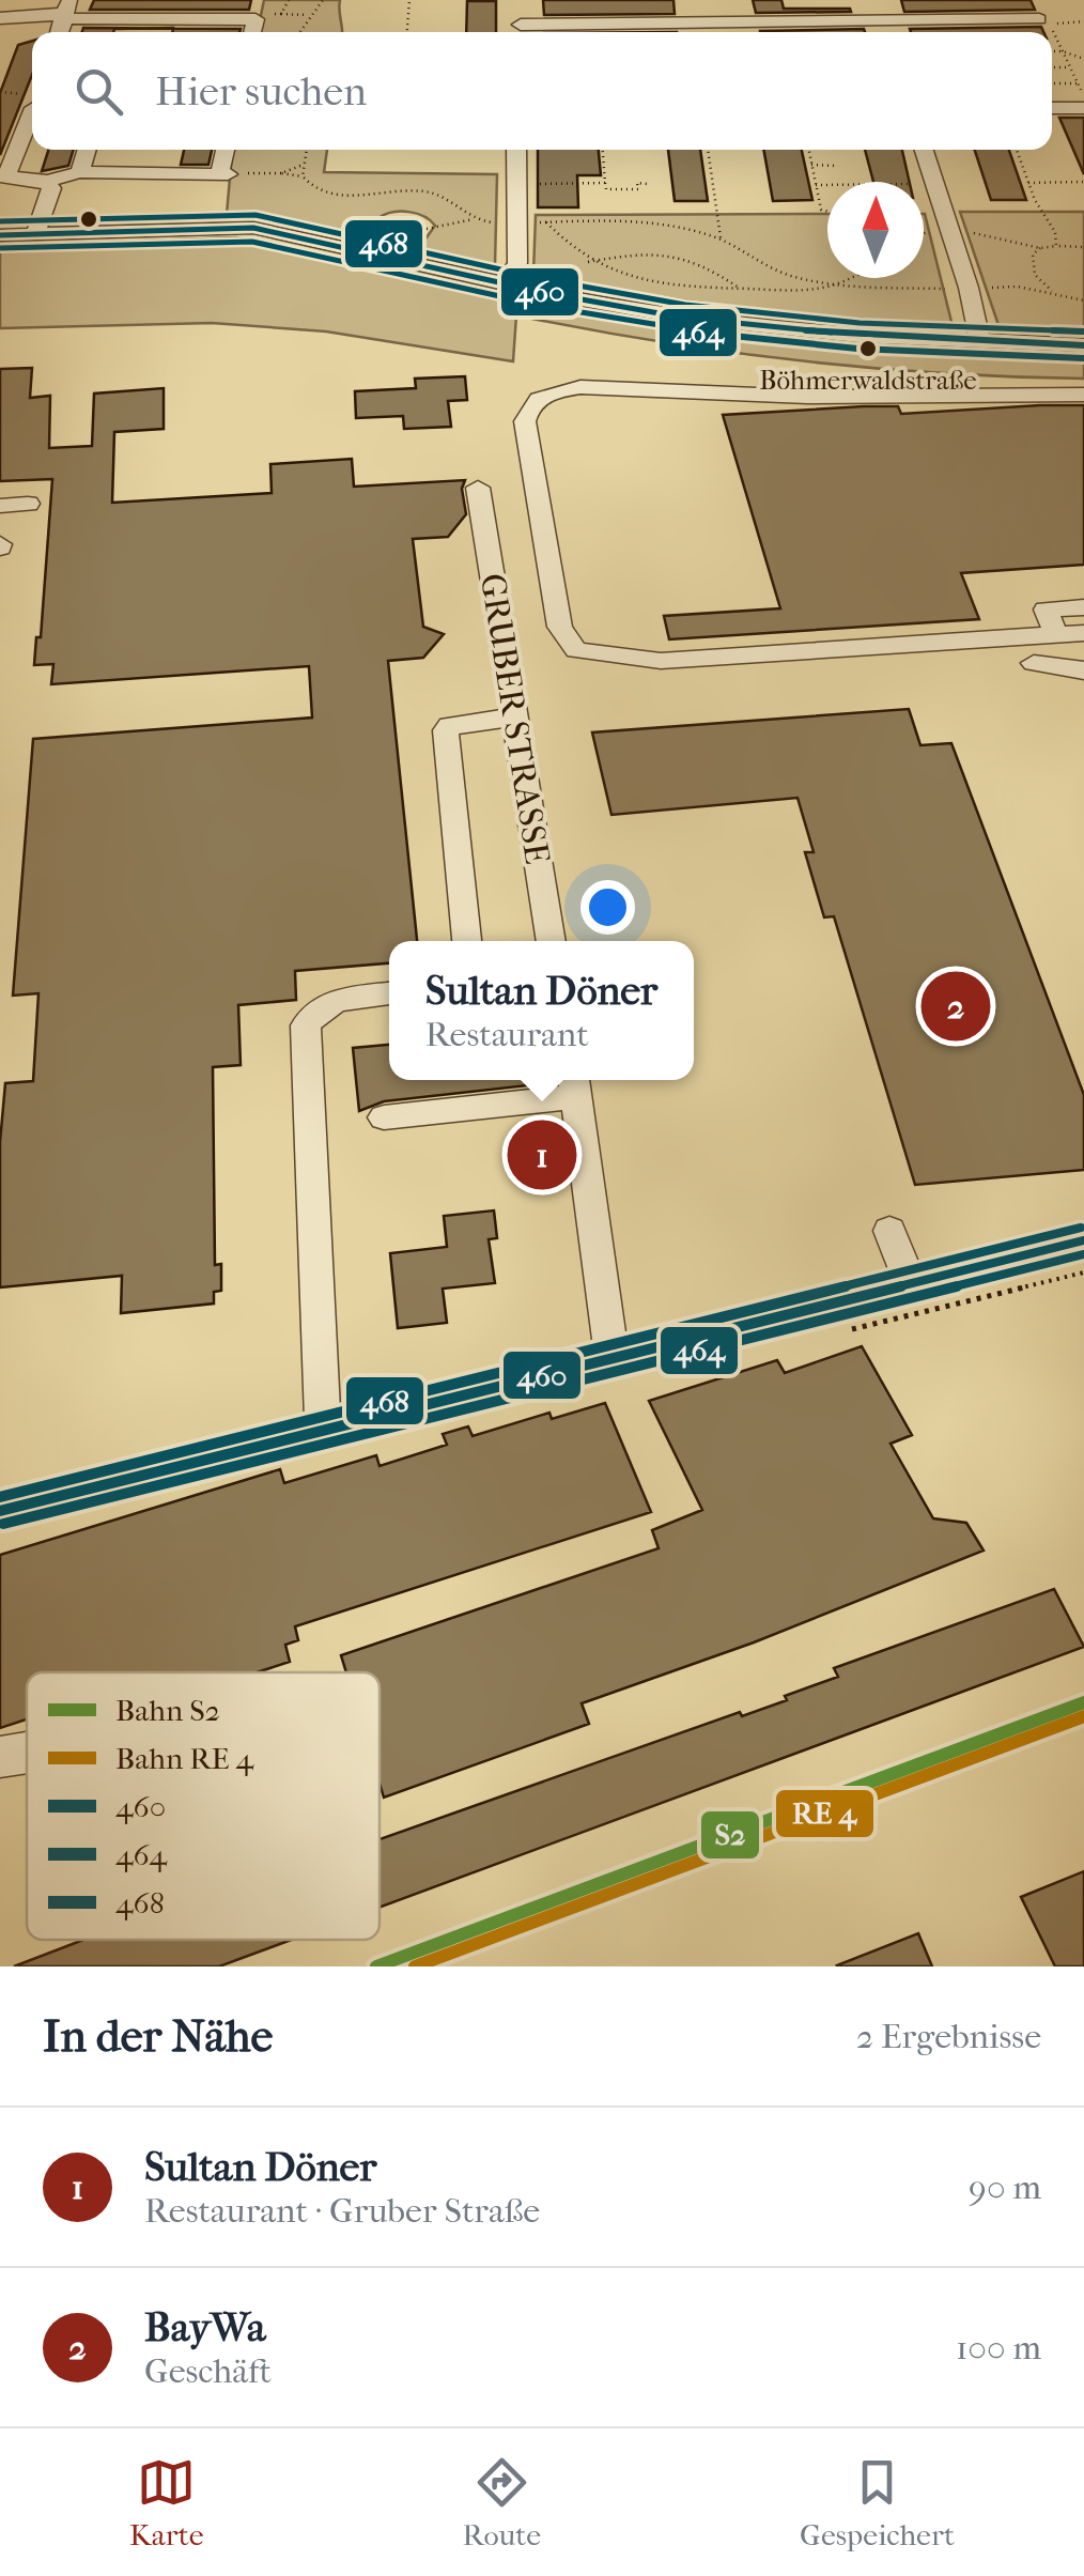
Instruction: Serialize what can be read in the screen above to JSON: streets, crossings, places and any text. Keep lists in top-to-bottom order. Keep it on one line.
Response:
{"streets":{"street":["GRUBER STRASSE"]},"places":["Böhmerwaldstraße"],"lines":["transit line 468","transit line 460","transit line 464","rail line S2"],"legend":["Bahn S2","Bahn RE 4","460","464","468"],"north":"top","page":{"search":"Hier suchen","popup":["Sultan Döner","Restaurant"],"pins":["2","1"],"heading":["In der Nähe","2 Ergebnisse"],"list":[{"mark":"1","name":"Sultan Döner","note":"Restaurant · Gruber Straße","value":"90 m"},{"mark":"2","name":"BayWa","note":"Geschäft","value":"100 m"}],"nav":["Karte","Route","Gespeichert"]}}
